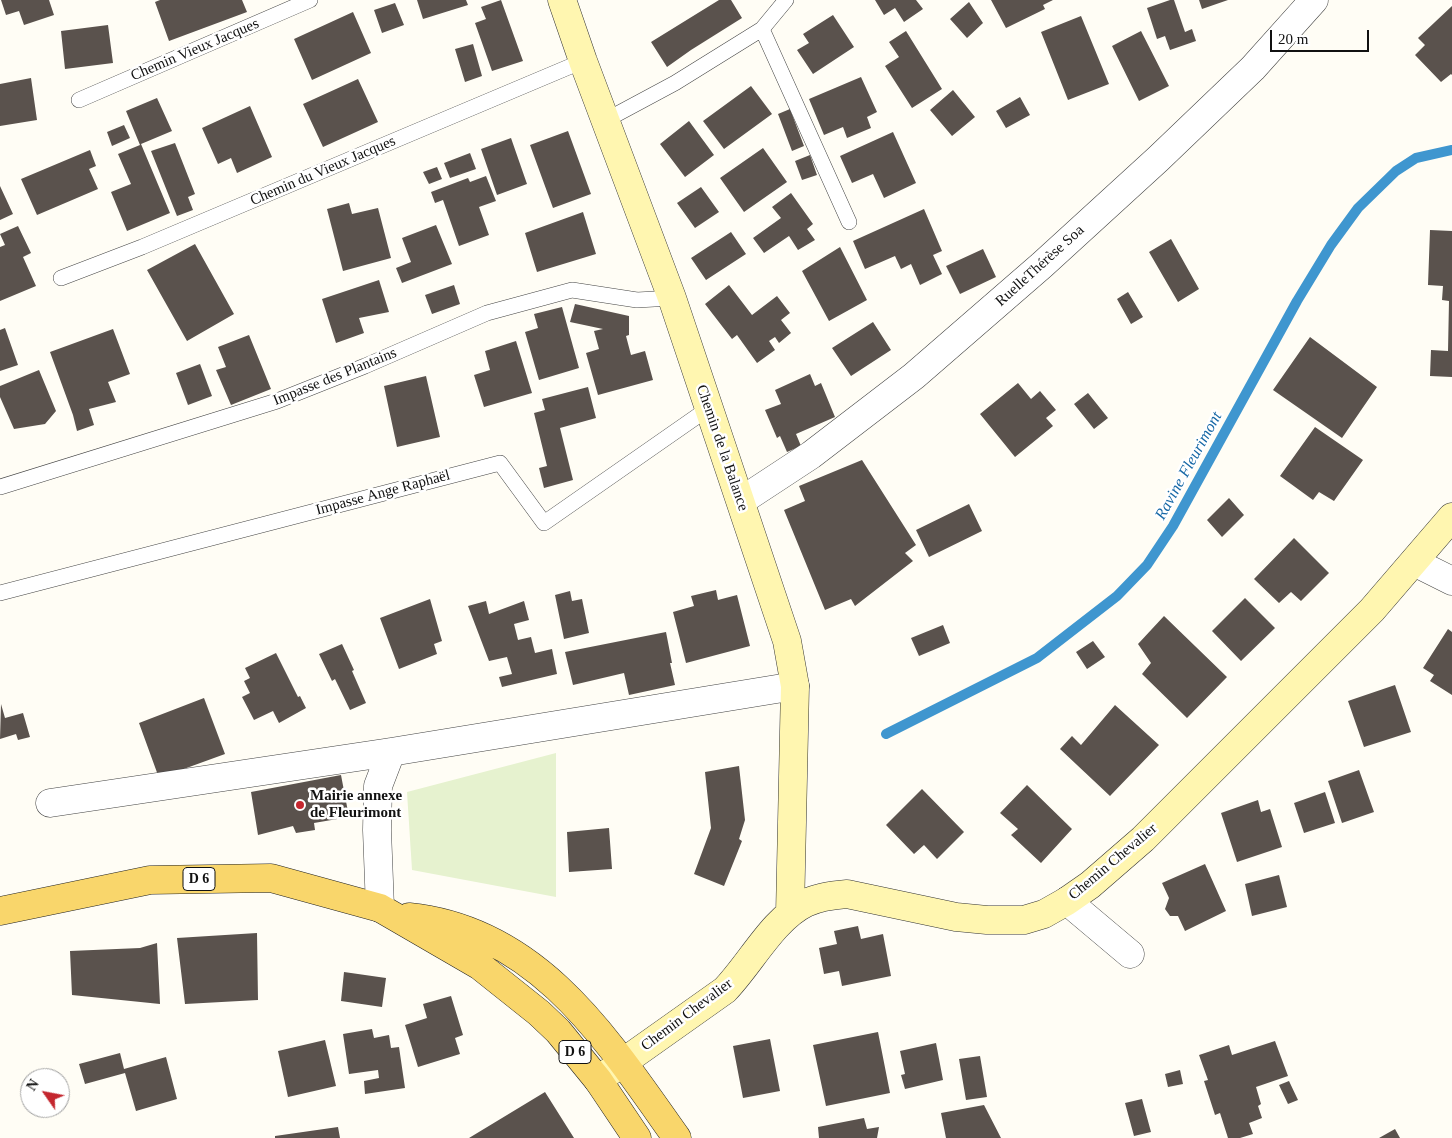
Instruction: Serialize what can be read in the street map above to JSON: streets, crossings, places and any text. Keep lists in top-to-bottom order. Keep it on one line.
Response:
{"streets":{"main road":["D 6"],"street":["RuelleThérèse Soa","Chemin de la Balance","Chemin Chevalier"],"lane":["Chemin Vieux Jacques","Chemin du Vieux Jacques","Impasse des Plantains","Impasse Ange Raphaël"]},"crossings":[["Chemin du Vieux Jacques","Chemin de la Balance"],["RuelleThérèse Soa","Chemin de la Balance"],["Impasse des Plantains","Chemin de la Balance"],["Chemin de la Balance","Impasse Ange Raphaël"],["Chemin de la Balance","Chemin Chevalier"],["Chemin Chevalier","D 6"]],"water":["Ravine Fleurimont"],"places":["Mairie annexe de Fleurimont"],"scale_bar":"20 m","north":"top left"}
